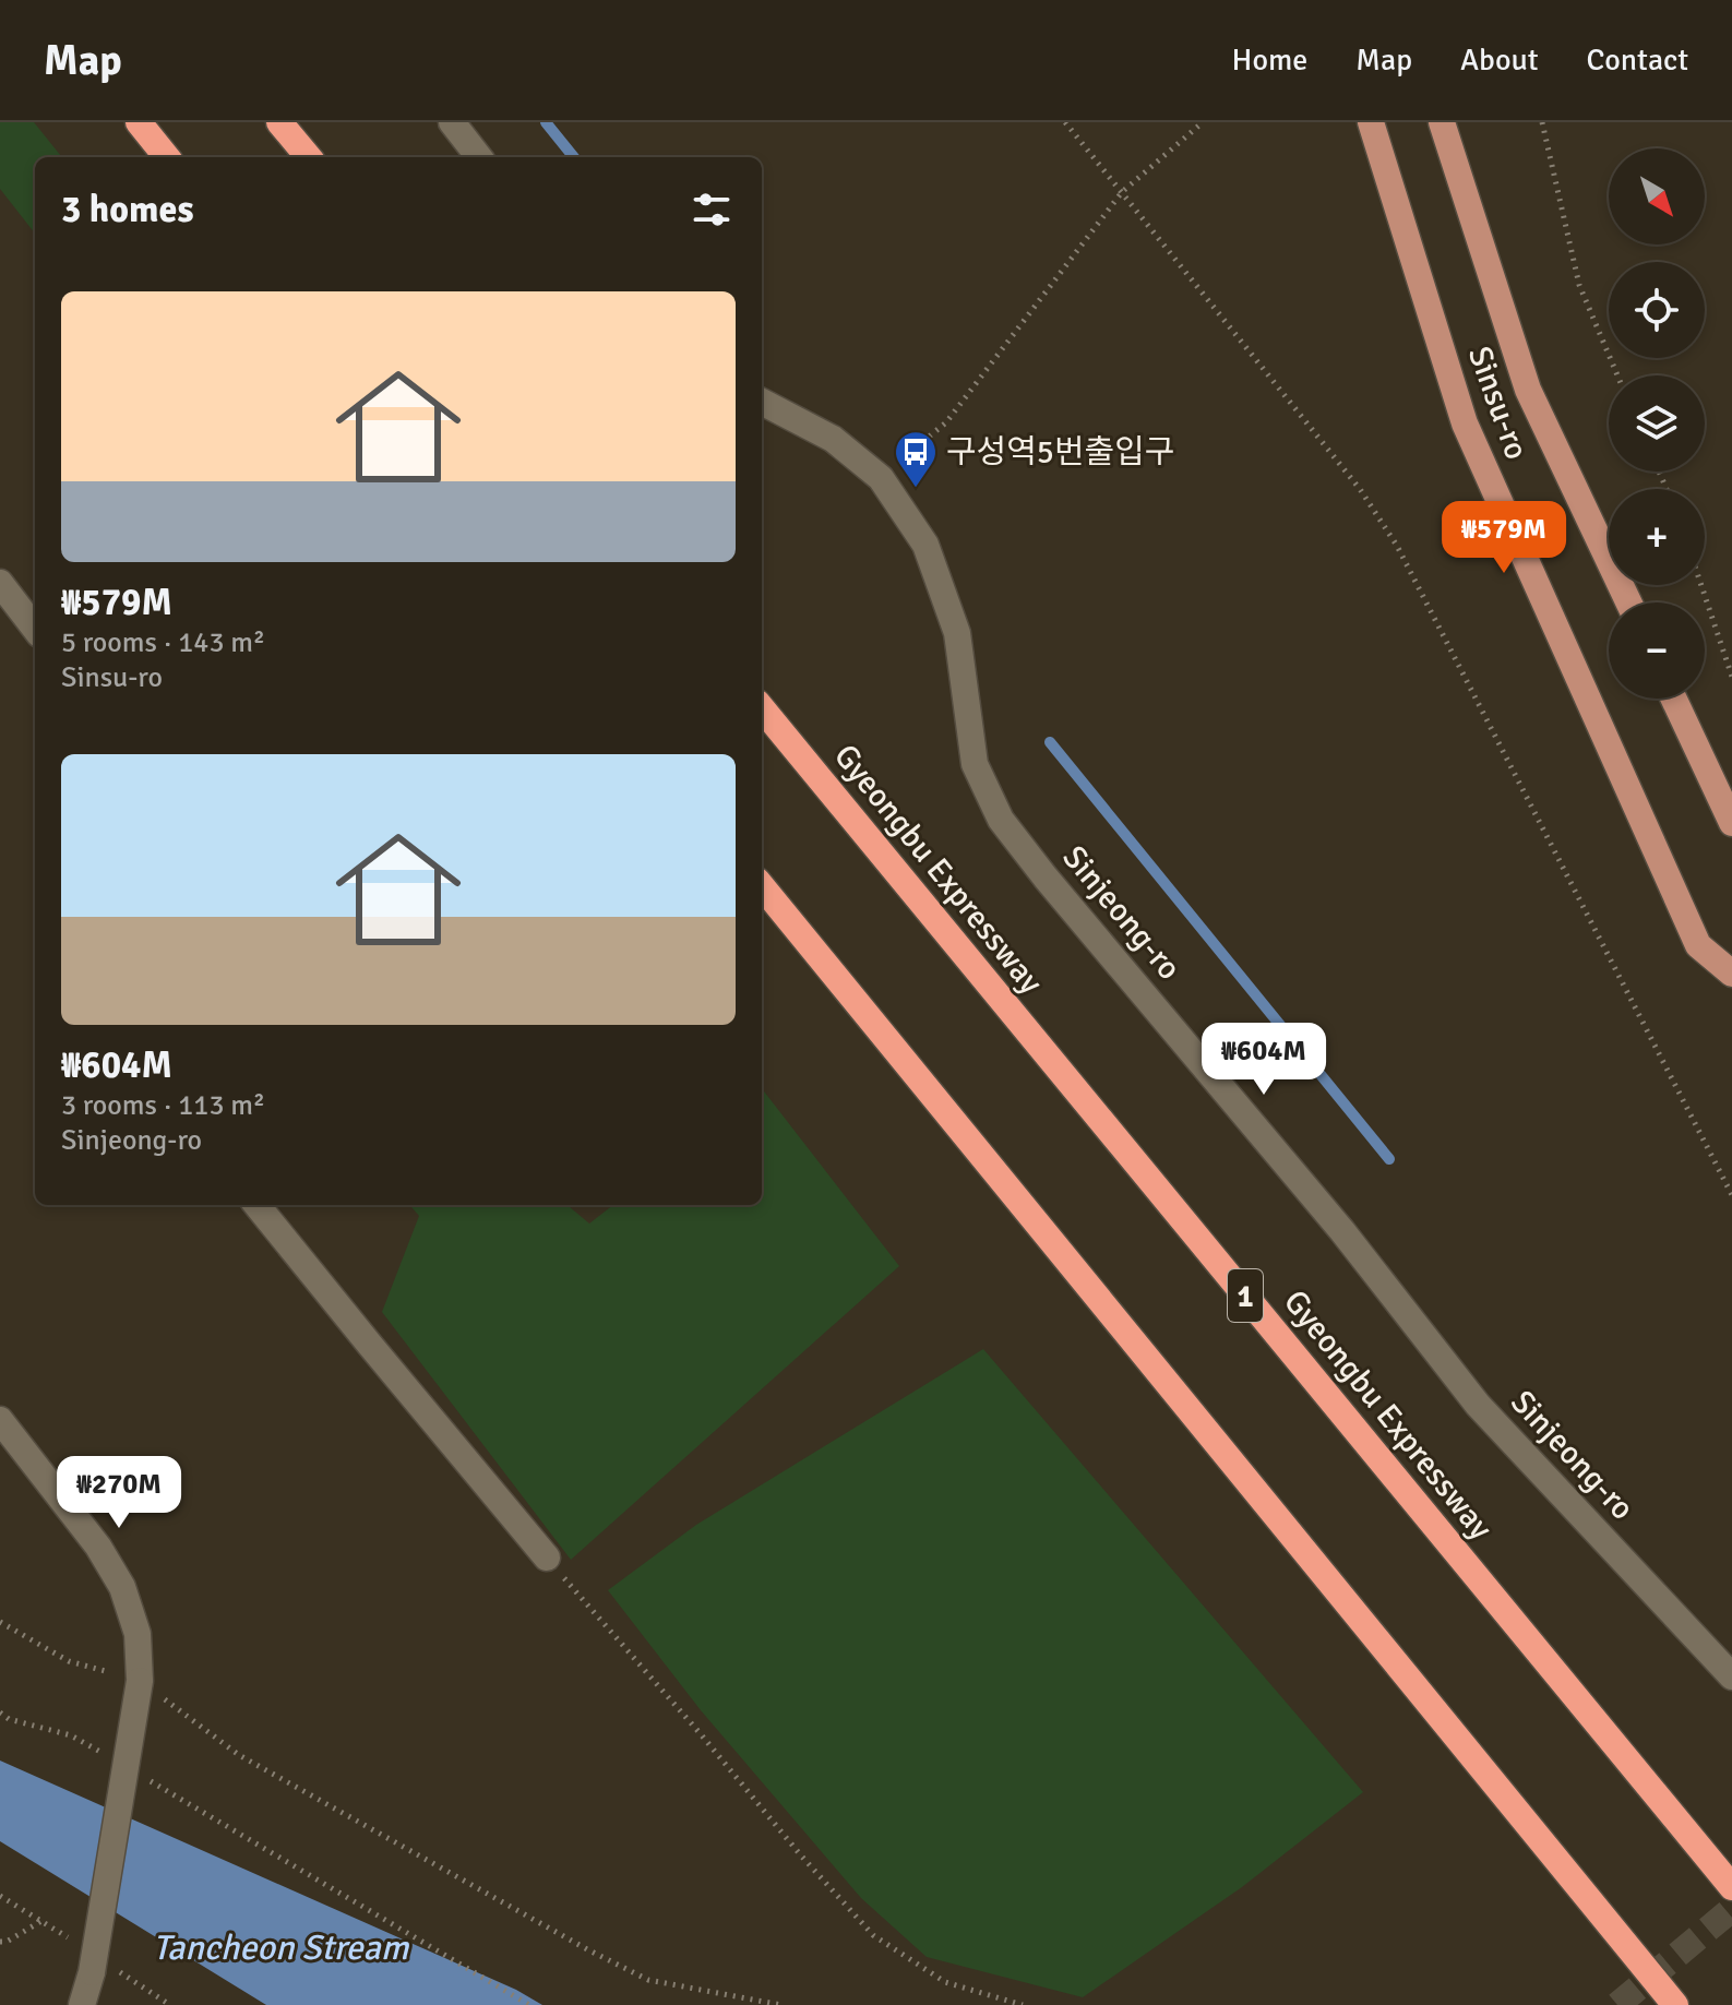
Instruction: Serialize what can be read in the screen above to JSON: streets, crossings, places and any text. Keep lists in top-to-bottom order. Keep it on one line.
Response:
{"streets":{"highway":["Gyeongbu Expressway","1"],"main road":["Sinsu-ro"],"street":["Sinjeong-ro"]},"water":["Tancheon Stream"],"places":{"bus stop":["구성역5번출입구"]},"north":"bottom right","page":{"header":"Map","nav":["Home","Map","About","Contact"],"map_buttons":["+","−"],"heading":"3 homes","list":[{"name":"₩579M","note":"5 rooms · 143 m² · Sinsu-ro"},{"name":"₩604M","note":"3 rooms · 113 m² · Sinjeong-ro"}],"price":["₩579M","₩604M","₩270M"]}}
